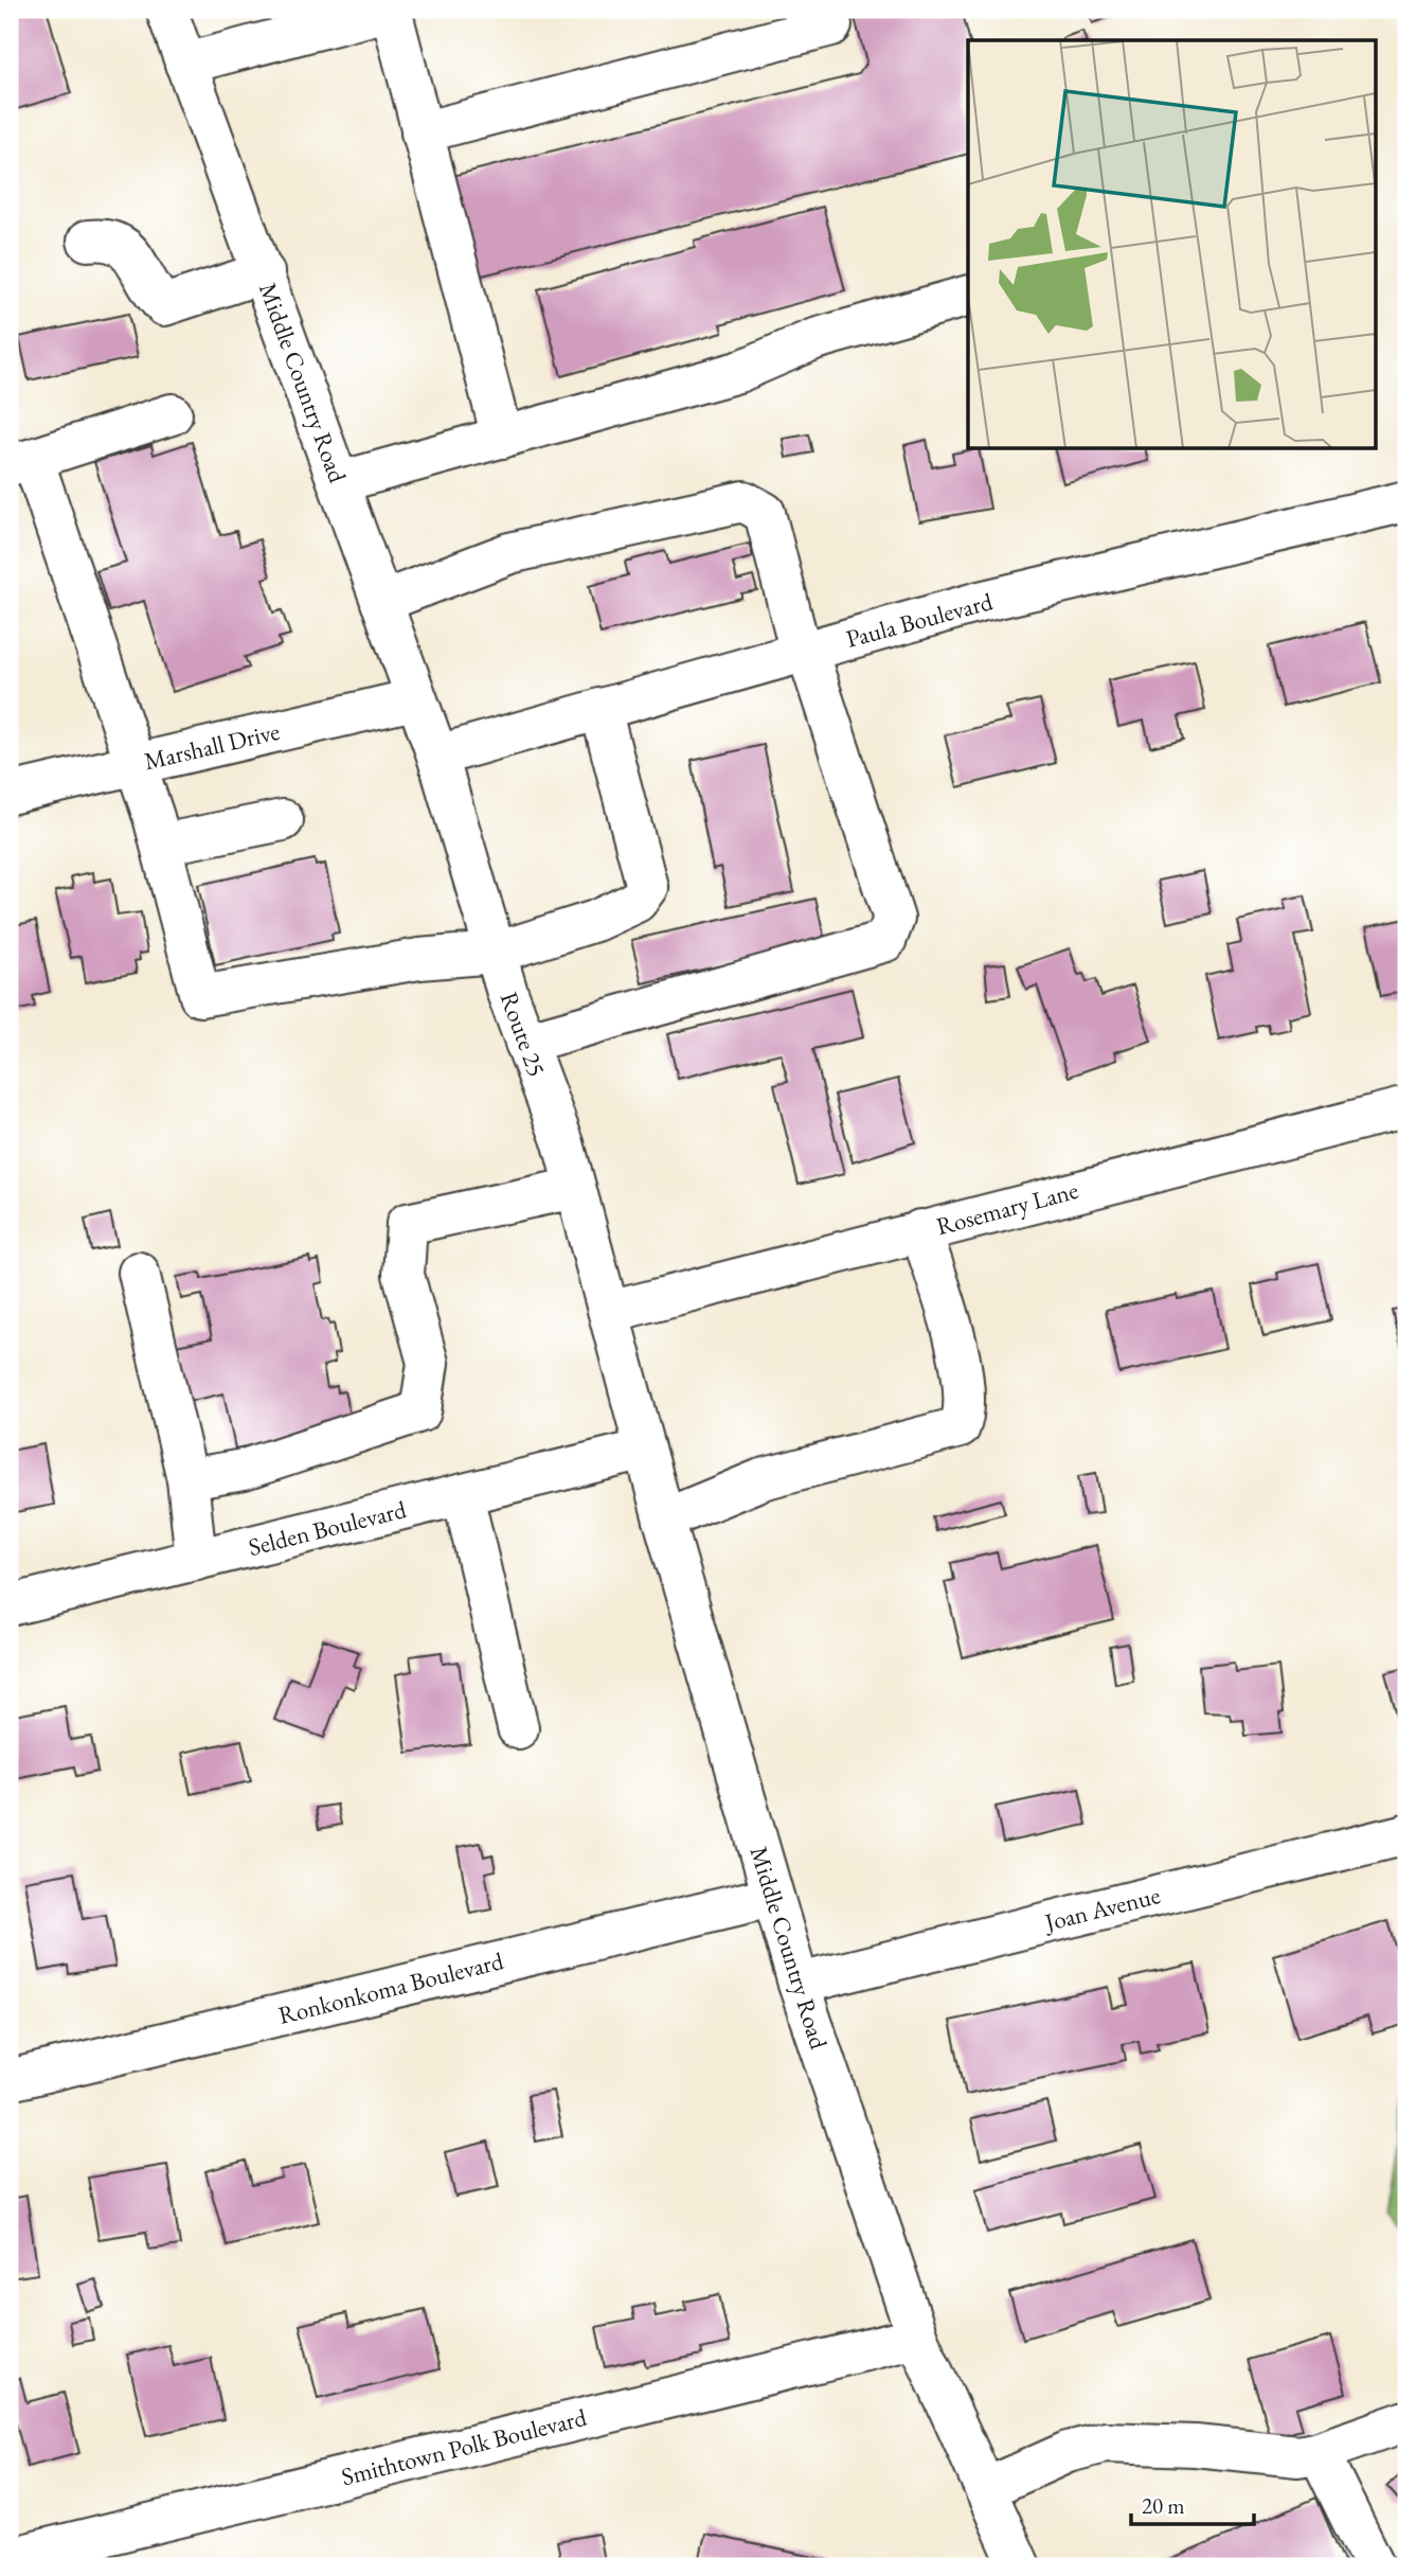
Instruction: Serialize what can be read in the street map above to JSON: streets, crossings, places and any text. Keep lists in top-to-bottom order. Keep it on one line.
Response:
{"streets":{"street":["Middle Country Road","Paula Boulevard","Marshall Drive","Route 25","Rosemary Lane","Selden Boulevard","Joan Avenue","Ronkonkoma Boulevard","Smithtown Polk Boulevard"]},"crossings":[["Middle Country Road","Paula Boulevard"],["Middle Country Road","Marshall Drive"],["Middle Country Road","Route 25"],["Middle Country Road","Rosemary Lane"],["Middle Country Road","Selden Boulevard"],["Middle Country Road","Joan Avenue"],["Middle Country Road","Ronkonkoma Boulevard"],["Middle Country Road","Smithtown Polk Boulevard"],["Paula Boulevard","Route 25"],["Route 25","Rosemary Lane"]],"scale_bar":"20 m"}
